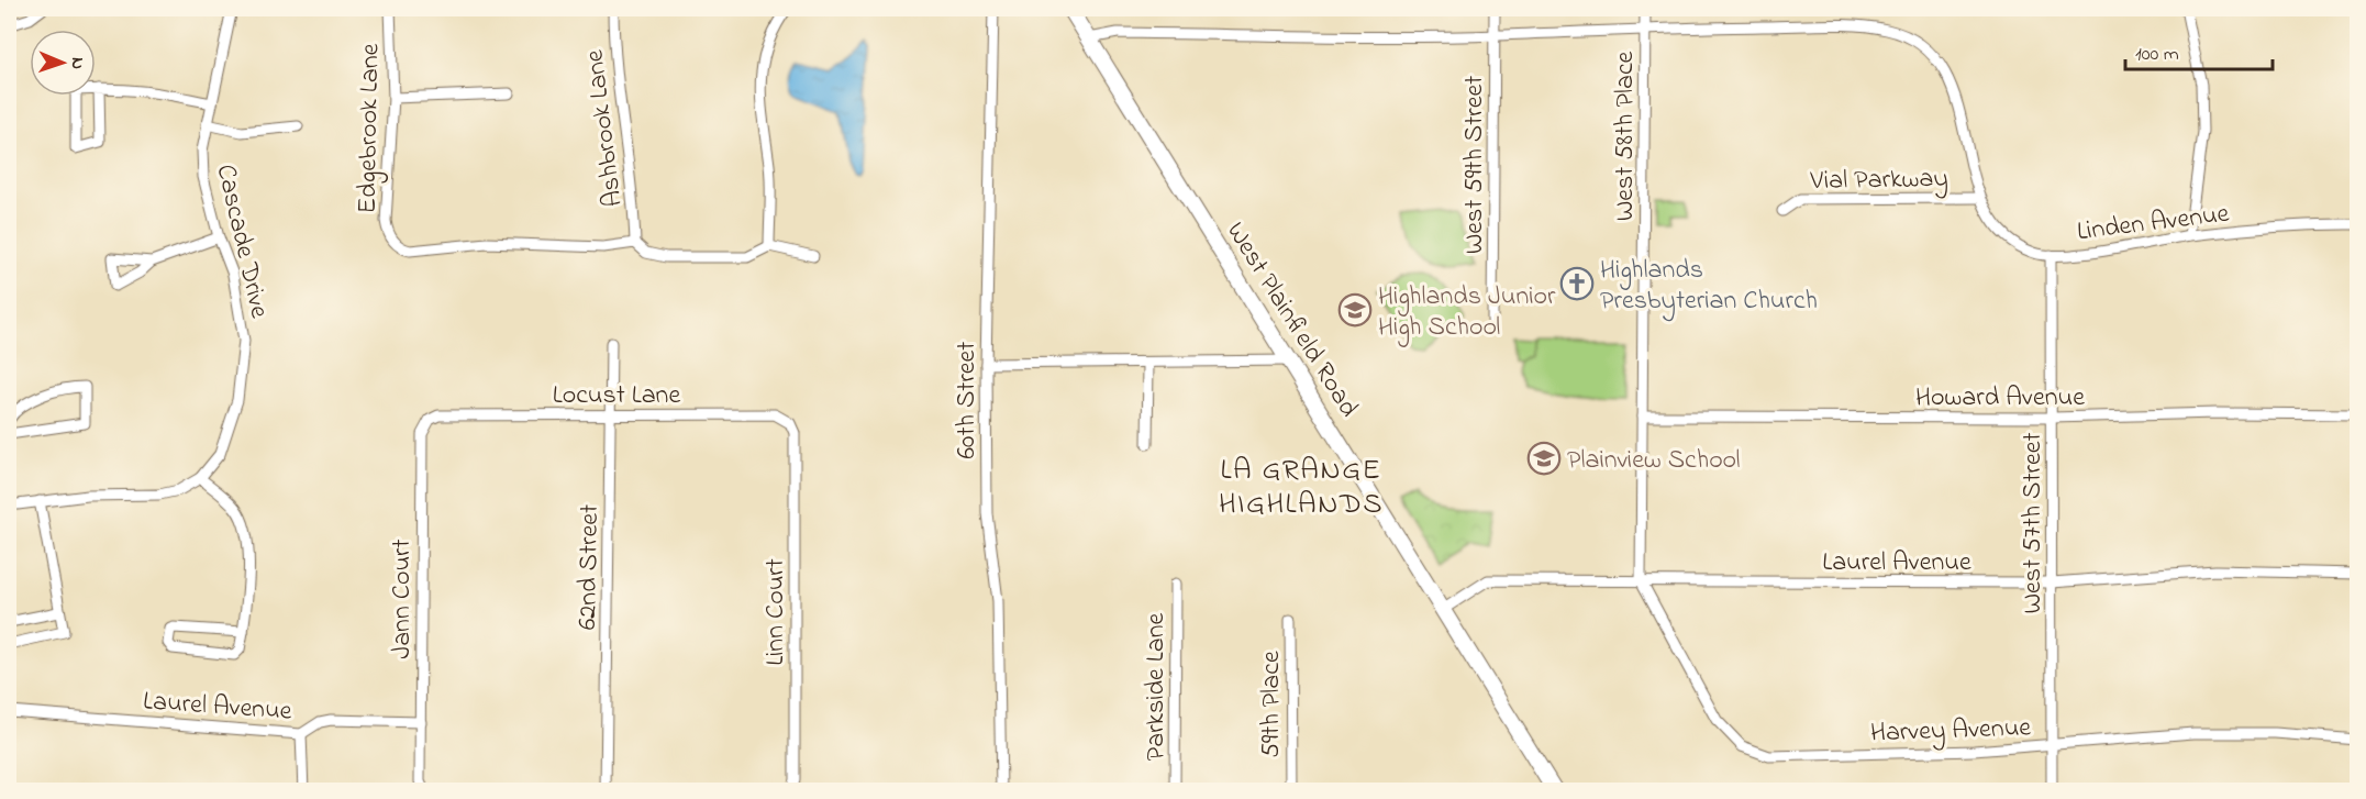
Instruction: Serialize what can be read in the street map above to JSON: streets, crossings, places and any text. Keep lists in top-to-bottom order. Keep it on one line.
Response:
{"streets":{"main road":["West Plainfield Road"],"street":["Edgebrook Lane","Ashbrook Lane","West 58th Place","West 59th Street","Vial Parkway","Linden Avenue","Cascade Drive","Locust Lane","Howard Avenue","60th Street","West 57th Street","Laurel Avenue","62nd Street","Jann Court","Linn Court","Parkside Lane","59th Place","Harvey Avenue"]},"crossings":[["Edgebrook Lane","Ashbrook Lane"],["West 58th Place","Linden Avenue"],["West 58th Place","Howard Avenue"],["West 58th Place","Laurel Avenue"],["West 58th Place","Harvey Avenue"],["West 59th Street","Linden Avenue"],["Vial Parkway","Linden Avenue"],["Linden Avenue","West Plainfield Road"],["Linden Avenue","West 57th Street"],["West Plainfield Road","Laurel Avenue"],["Locust Lane","62nd Street"],["Locust Lane","Jann Court"],["Locust Lane","Linn Court"],["Howard Avenue","West 57th Street"],["West 57th Street","Laurel Avenue"],["West 57th Street","Harvey Avenue"],["Laurel Avenue","Jann Court"],["Laurel Avenue","Harvey Avenue"]],"districts":["LA GRANGE HIGHLANDS"],"places":{"church":["Highlands Presbyterian Church"],"school or university":["Highlands Junior High School","Plainview School"]},"scale_bar":"100 m","north":"right"}
